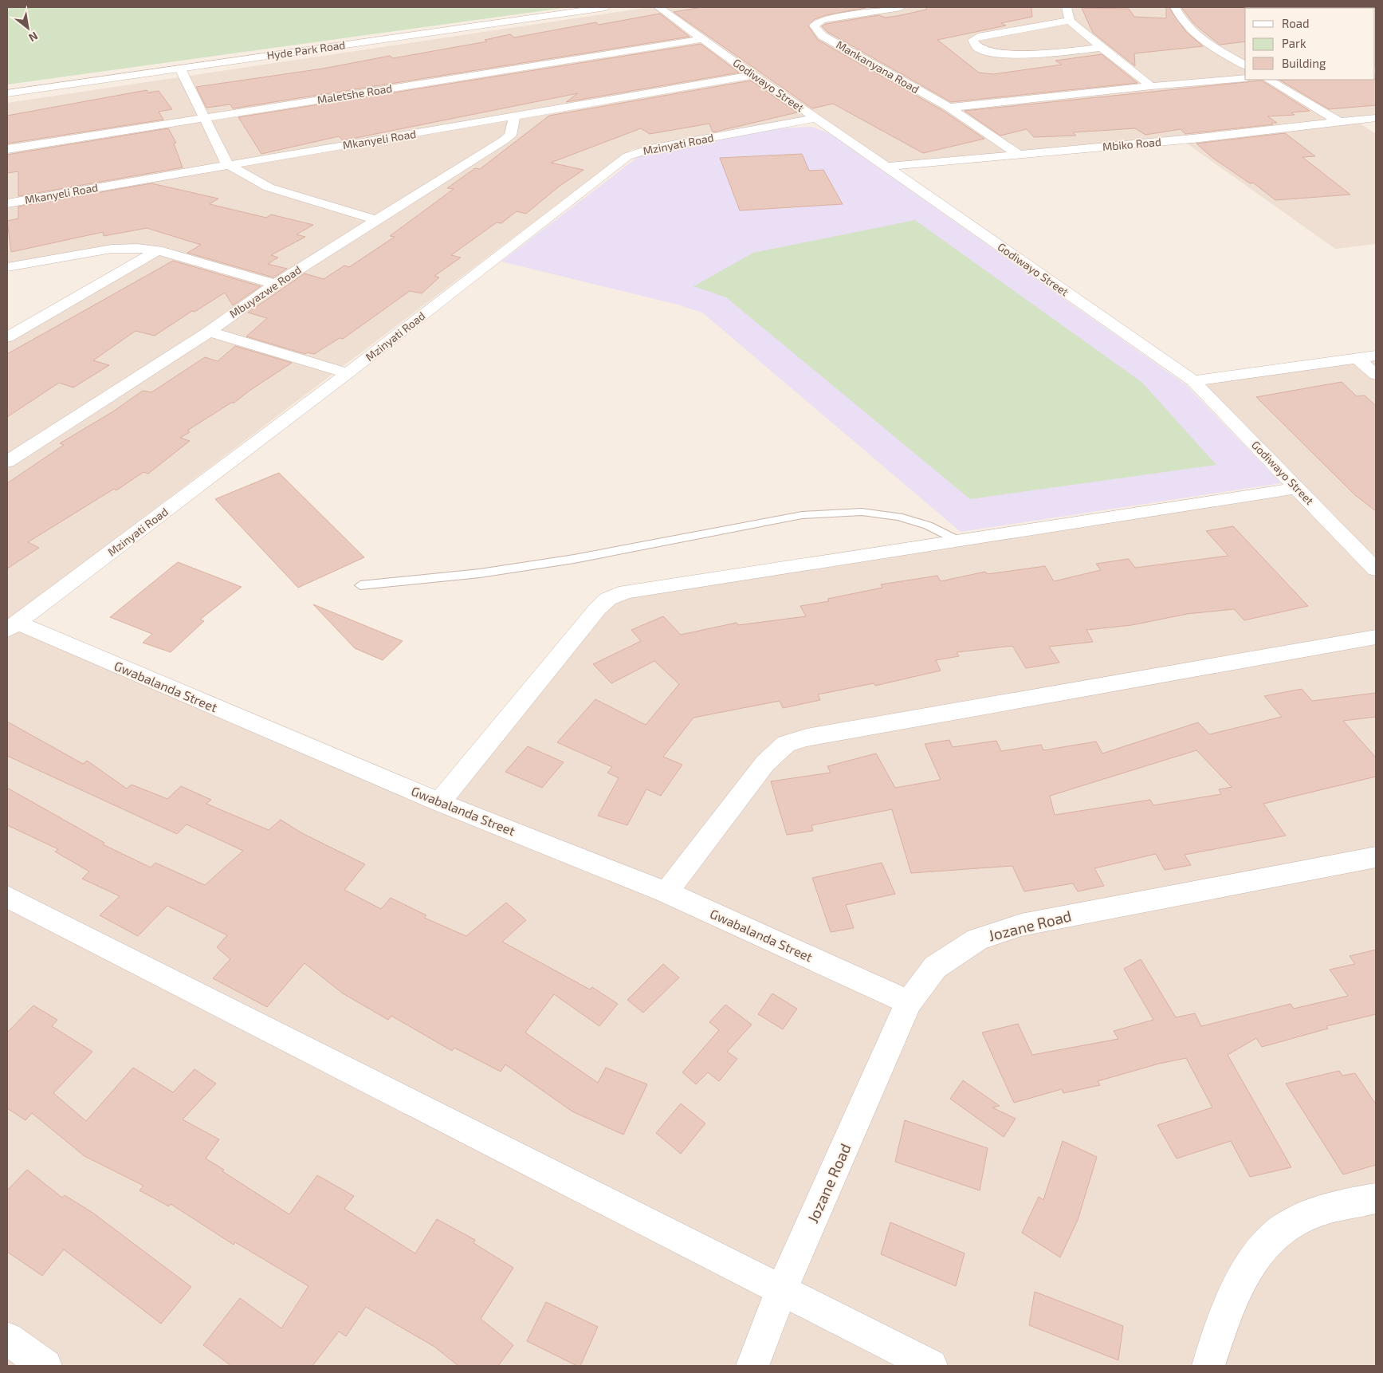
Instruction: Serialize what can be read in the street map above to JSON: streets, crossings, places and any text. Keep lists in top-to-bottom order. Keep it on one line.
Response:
{"streets":{"street":["Hyde Park Road","Mankanyana Road","Godiwayo Street","Maletshe Road","Mkanyeli Road","Mzinyati Road","Mbiko Road","Mbuyazwe Road","Gwabalanda Street","Jozane Road"]},"crossings":[["Mankanyana Road","Mbiko Road"],["Godiwayo Street","Maletshe Road"],["Godiwayo Street","Mkanyeli Road"],["Godiwayo Street","Mzinyati Road"],["Godiwayo Street","Mbiko Road"],["Mkanyeli Road","Mbuyazwe Road"],["Mzinyati Road","Gwabalanda Street"],["Gwabalanda Street","Jozane Road"]],"legend":["Road","Park","Building"],"north":"bottom right"}
